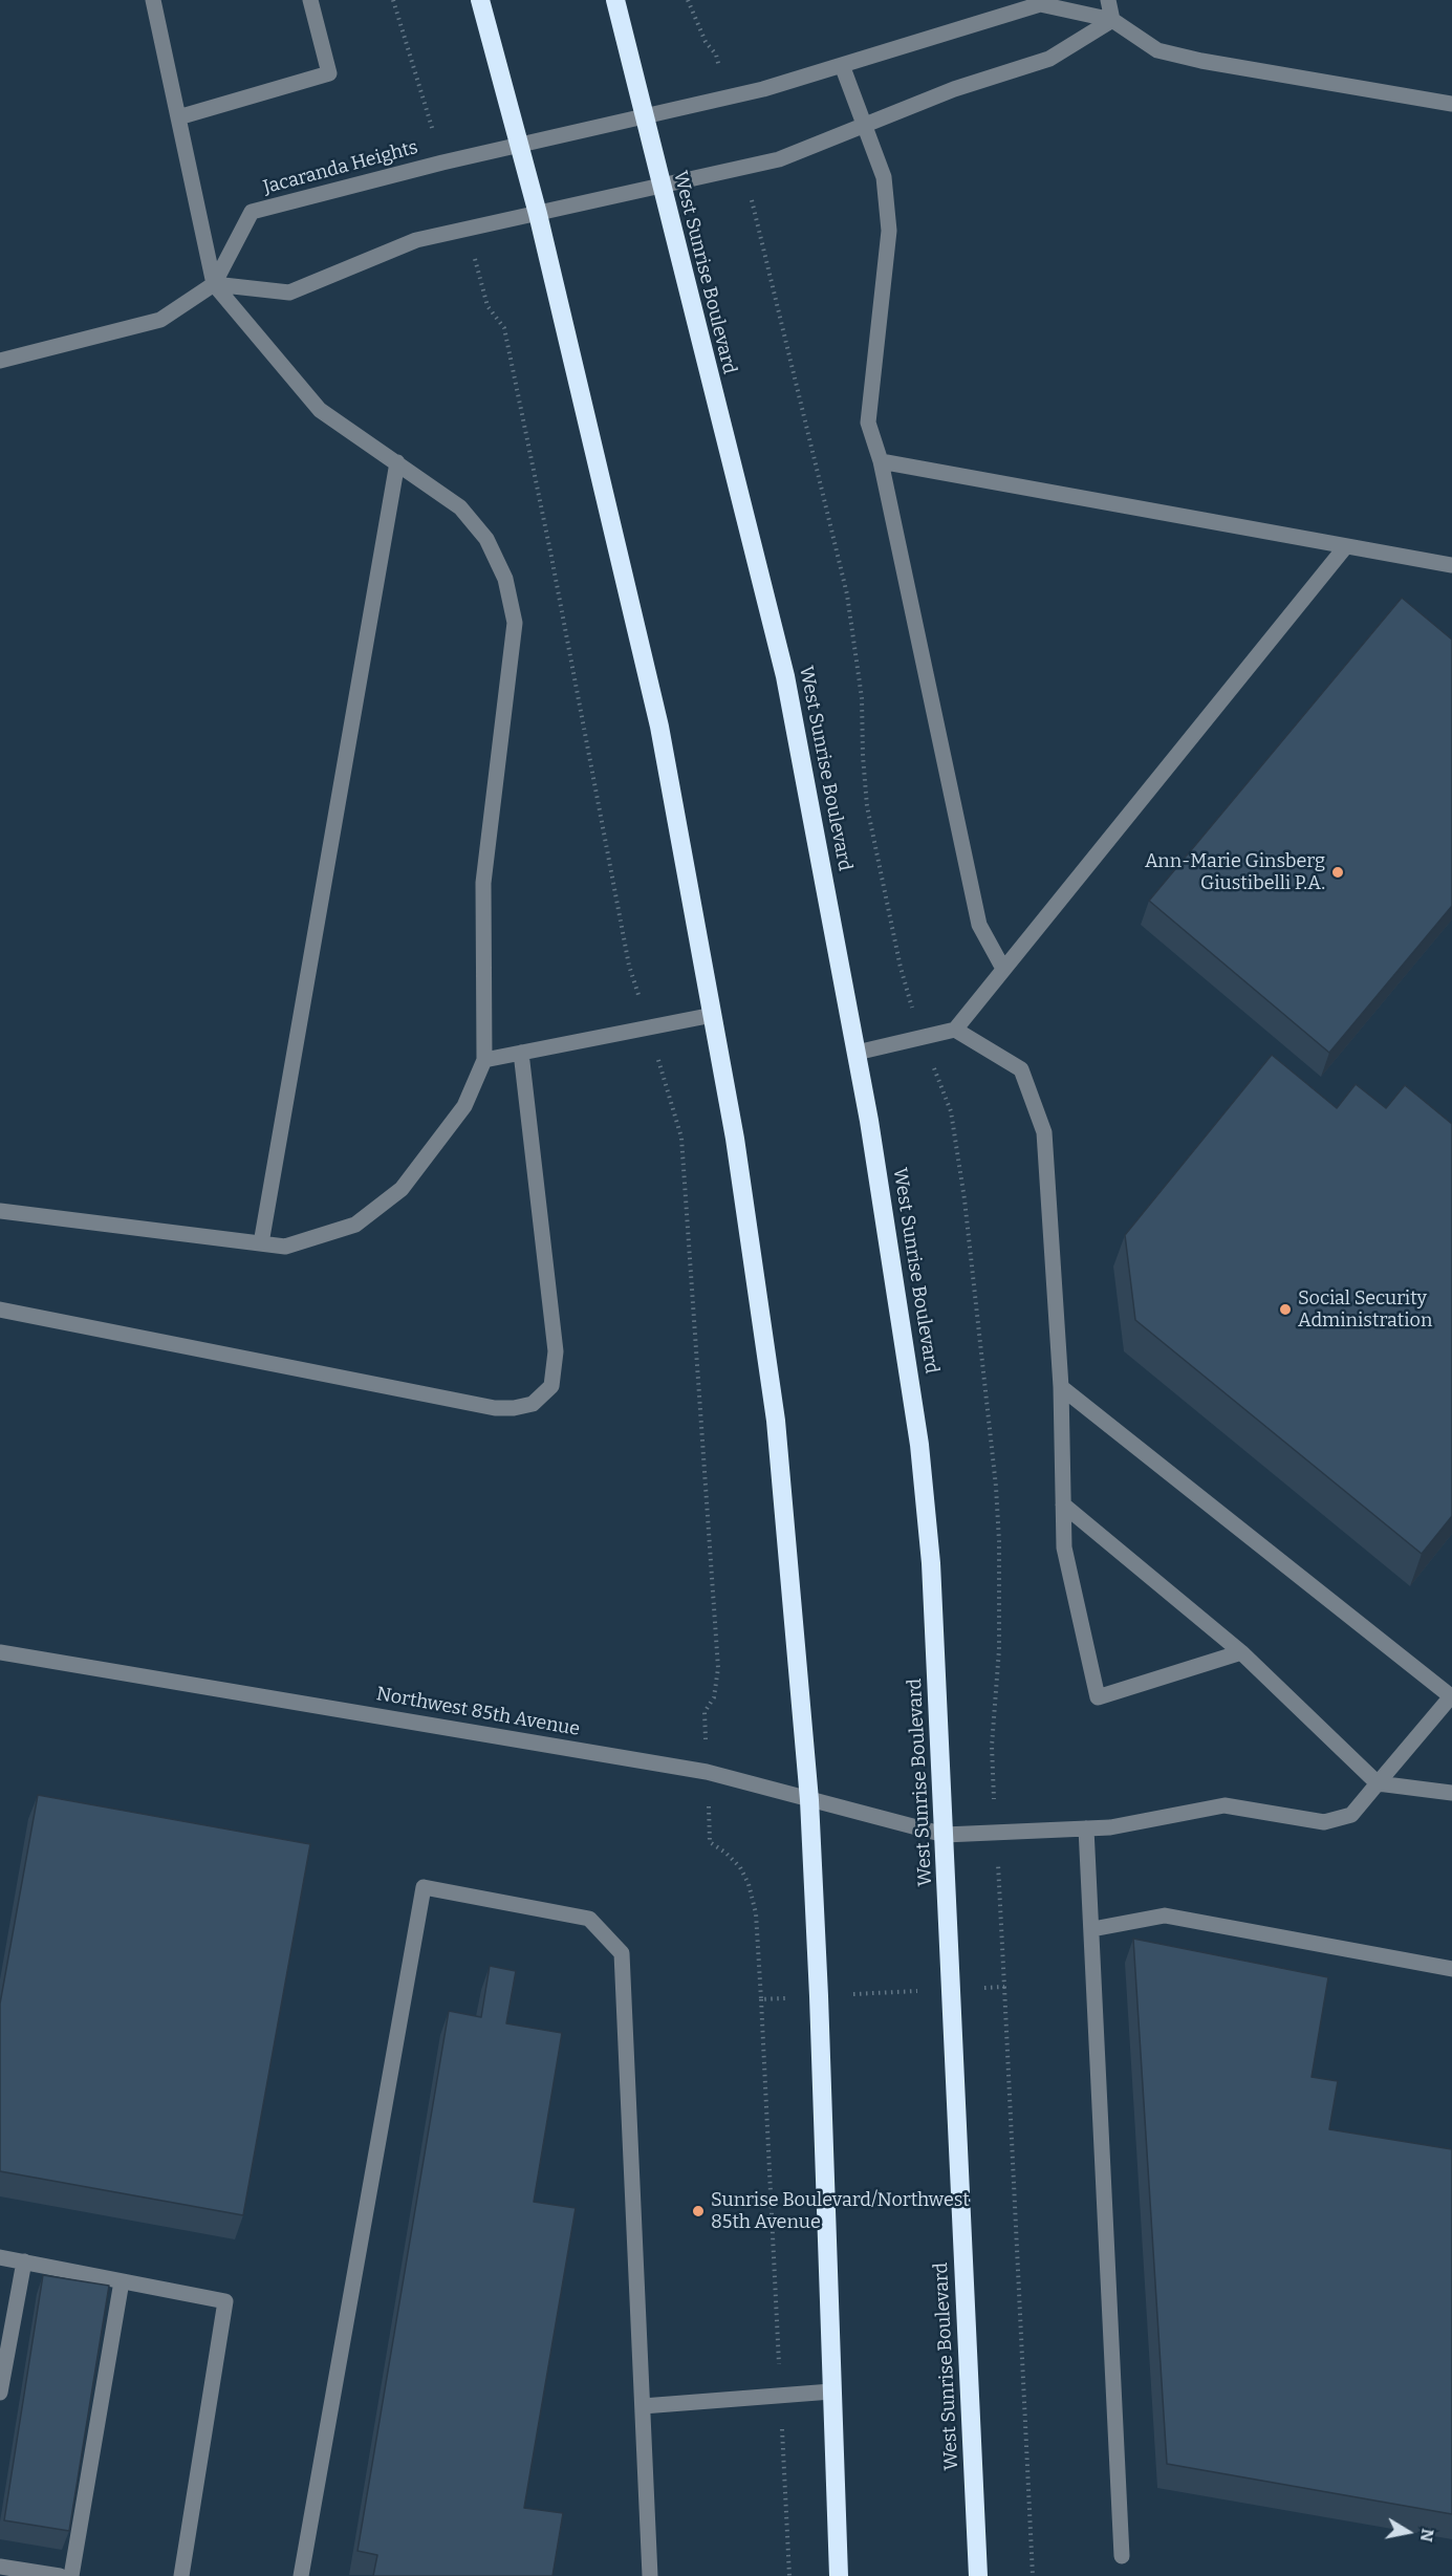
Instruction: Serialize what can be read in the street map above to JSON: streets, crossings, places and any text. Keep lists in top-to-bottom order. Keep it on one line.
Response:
{"streets":{"highway":["West Sunrise Boulevard"],"street":["Jacaranda Heights","Northwest 85th Avenue"]},"crossings":[["Jacaranda Heights","West Sunrise Boulevard"],["West Sunrise Boulevard","Northwest 85th Avenue"]],"places":["Ann-Marie Ginsberg Giustibelli P.A.","Social Security Administration","Sunrise Boulevard/Northwest 85th Avenue"],"north":"right"}
